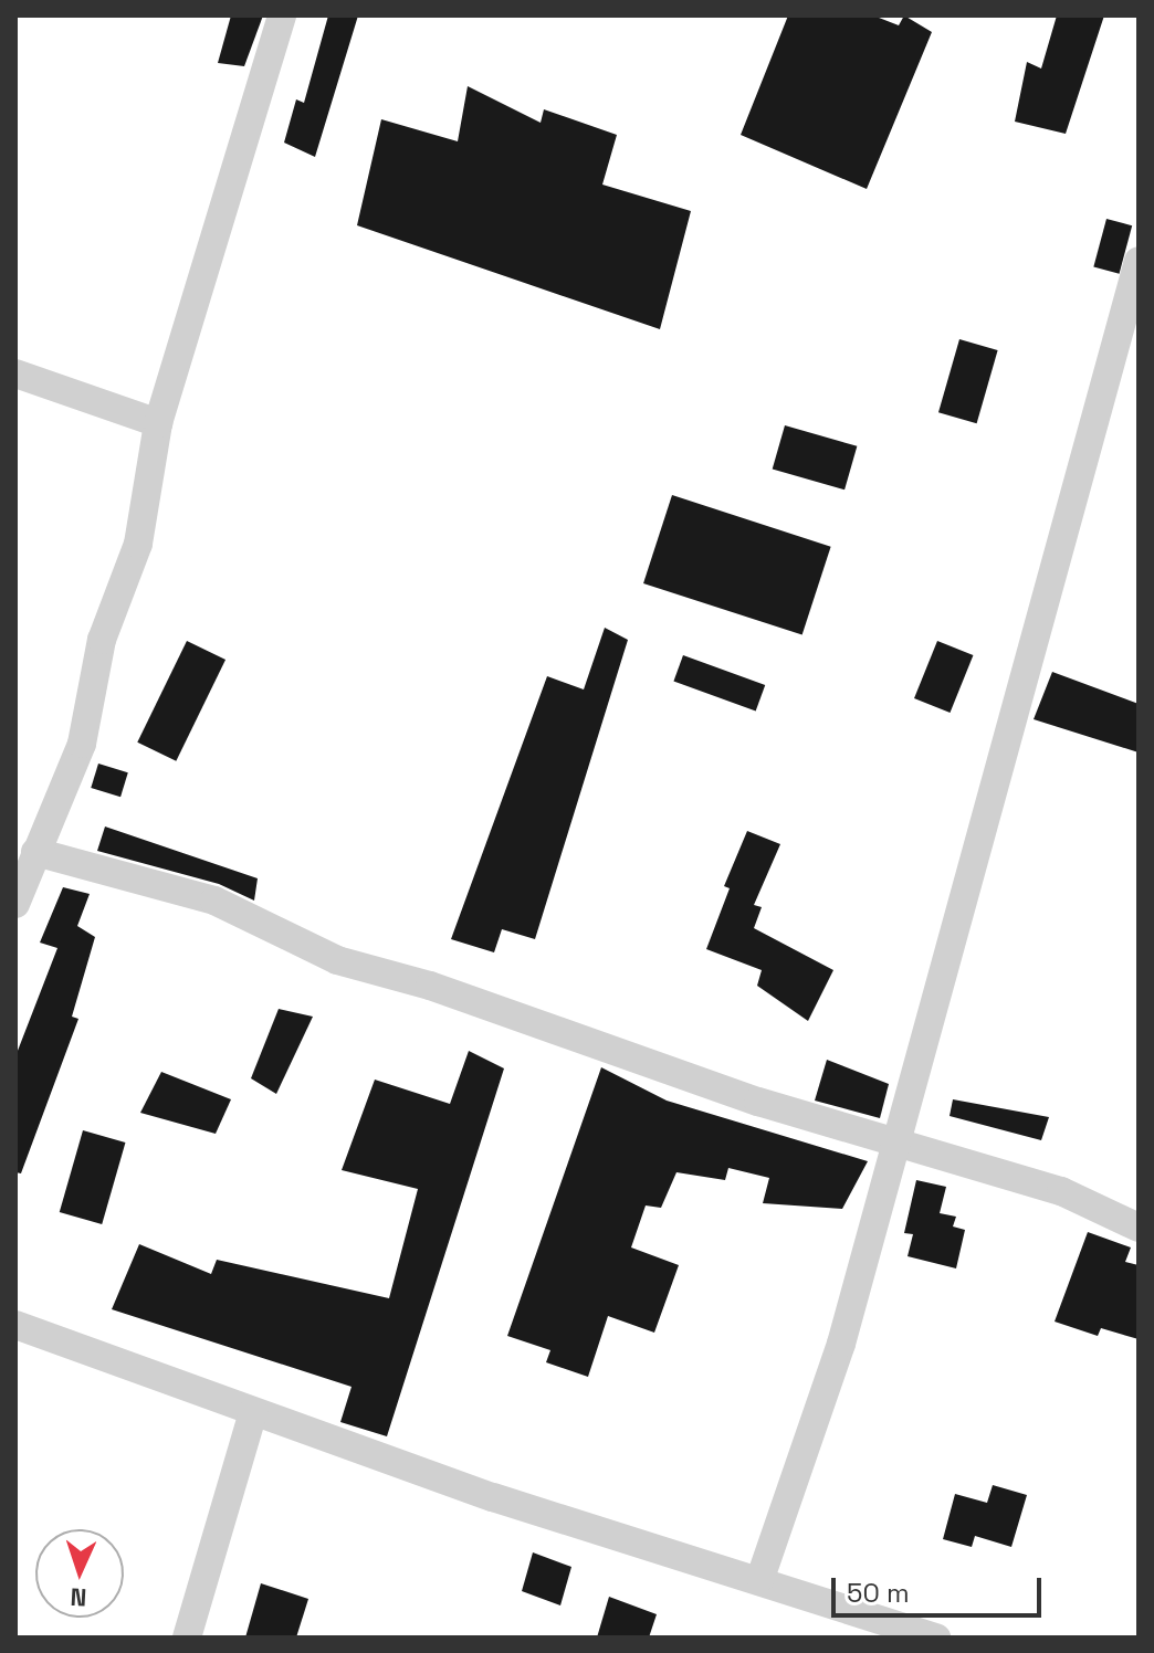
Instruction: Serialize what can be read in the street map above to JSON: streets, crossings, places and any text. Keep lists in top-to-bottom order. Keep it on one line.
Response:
{"scale_bar":"50 m","north":"bottom"}
